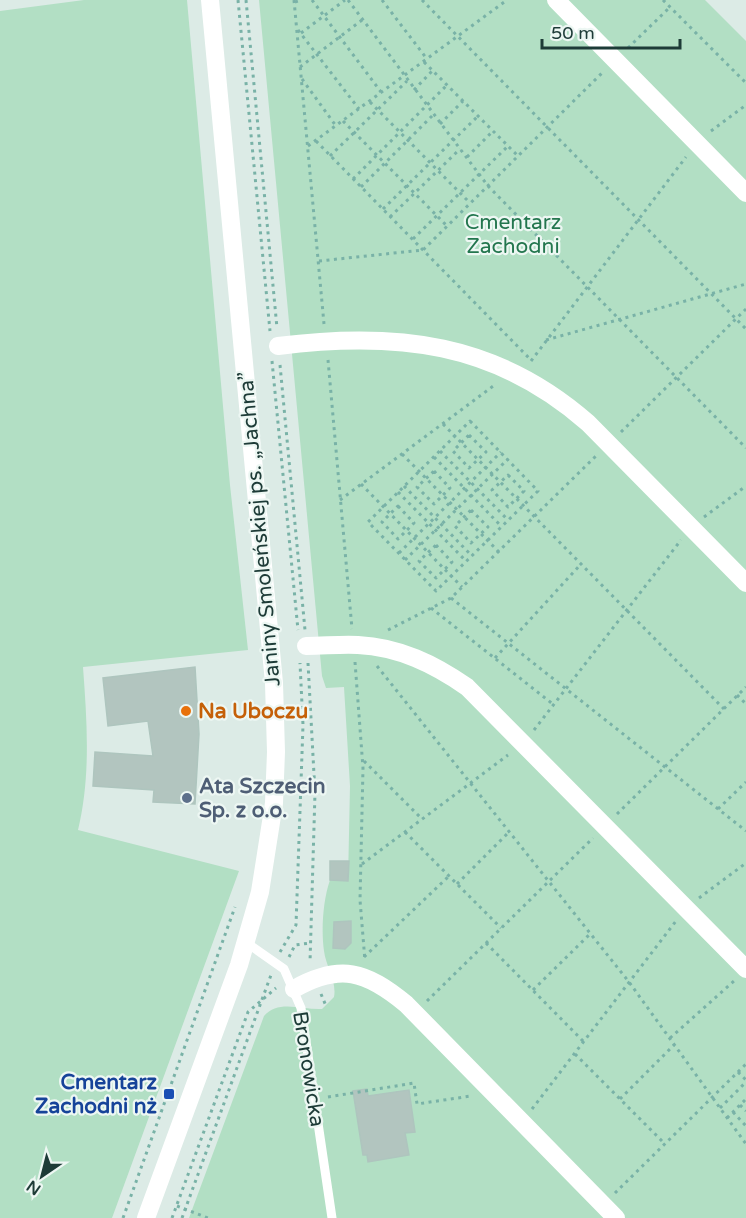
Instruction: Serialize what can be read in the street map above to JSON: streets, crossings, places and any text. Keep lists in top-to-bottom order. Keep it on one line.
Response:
{"streets":{"street":["Janiny Smoleńskiej ps. „Jachna”"],"lane":["Bronowicka"]},"crossings":[["Janiny Smoleńskiej ps. „Jachna”","Bronowicka"]],"parks":["Cmentarz Zachodni"],"places":{"other":["Na Uboczu","Ata Szczecin Sp. z o.o."],"transit":["Cmentarz Zachodni nż"]},"scale_bar":"50 m","north":"bottom left"}
